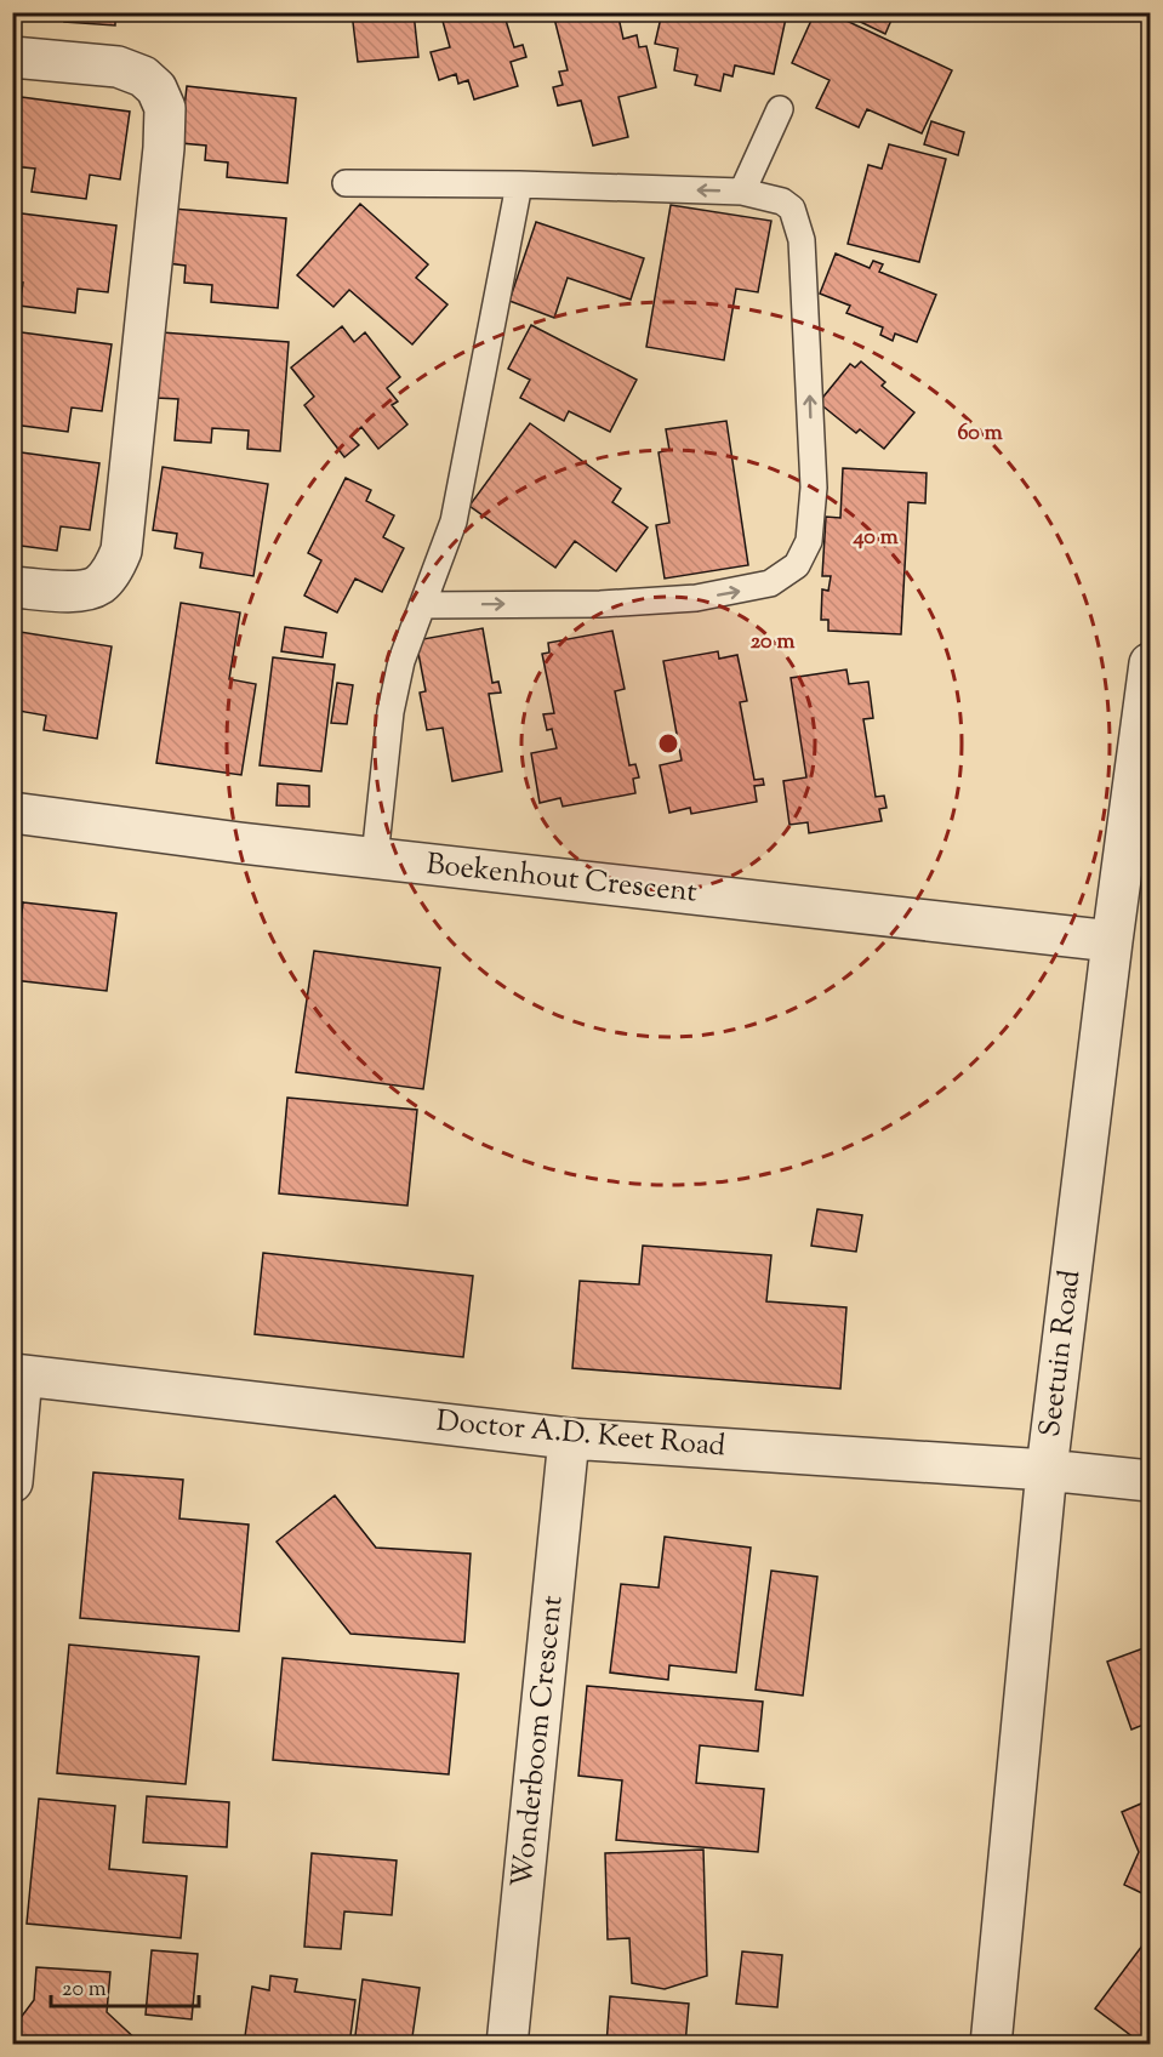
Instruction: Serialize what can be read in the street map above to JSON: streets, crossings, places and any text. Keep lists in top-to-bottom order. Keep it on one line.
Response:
{"streets":{"street":["Boekenhout Crescent","Seetuin Road","Doctor A.D. Keet Road","Wonderboom Crescent"]},"crossings":[["Boekenhout Crescent","Seetuin Road"],["Seetuin Road","Doctor A.D. Keet Road"],["Doctor A.D. Keet Road","Wonderboom Crescent"]],"scale_bar":"20 m","rings":["60 m","40 m","20 m"]}
